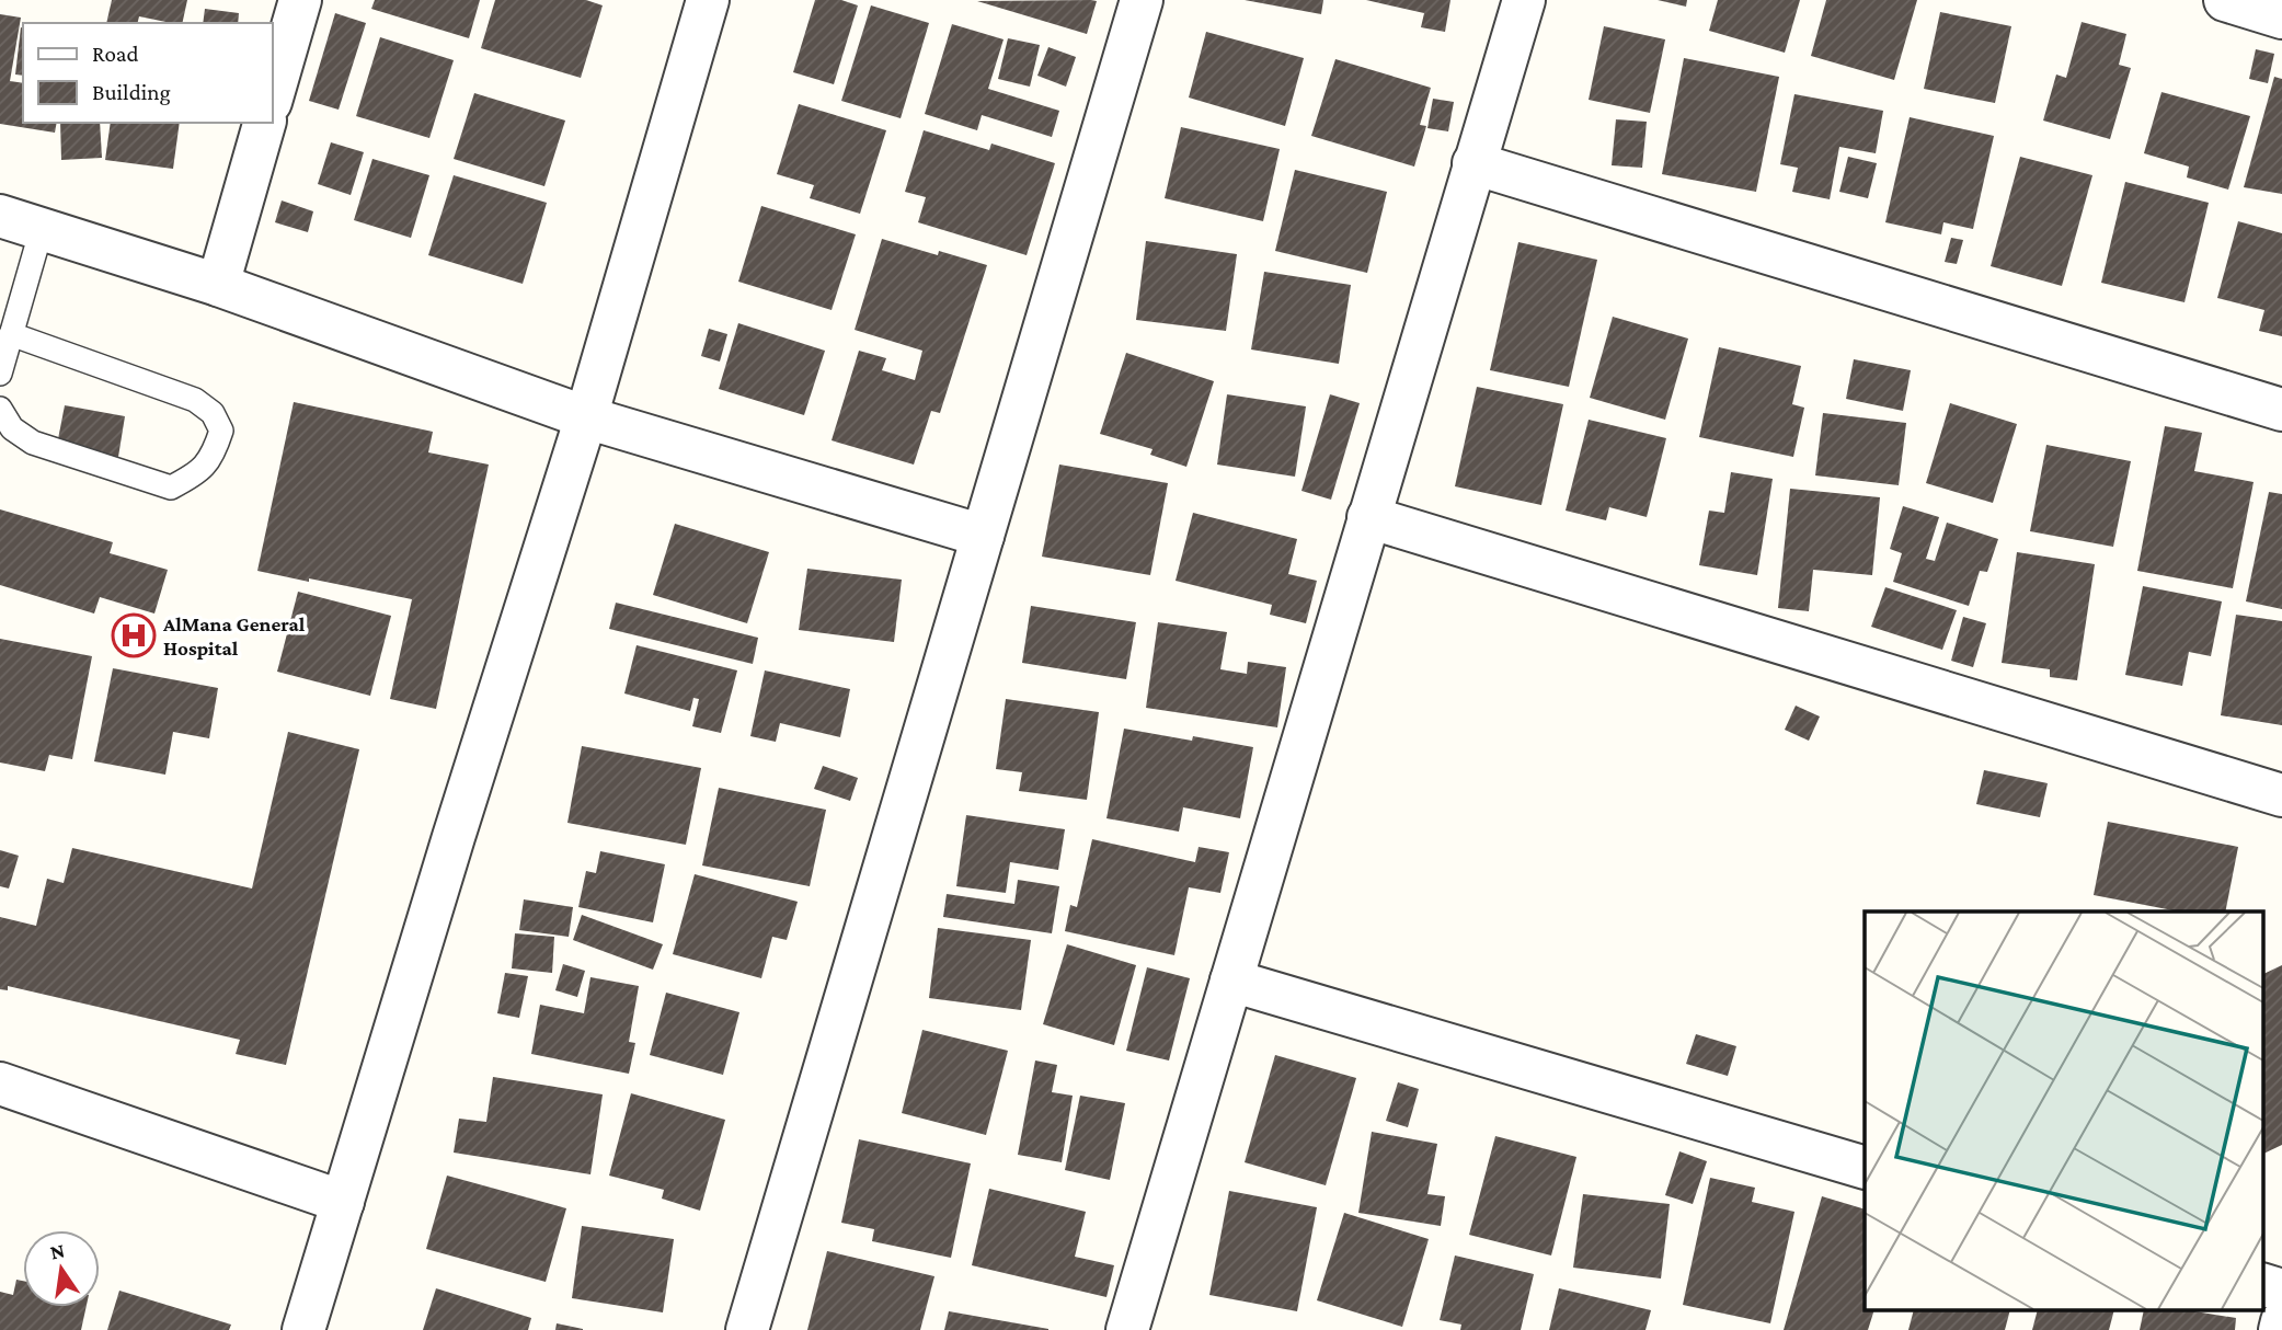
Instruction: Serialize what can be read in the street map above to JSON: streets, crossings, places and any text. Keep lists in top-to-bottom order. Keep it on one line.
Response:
{"places":{"hospital":["AlMana General Hospital"]},"legend":["Road","Building"],"north":"top"}
